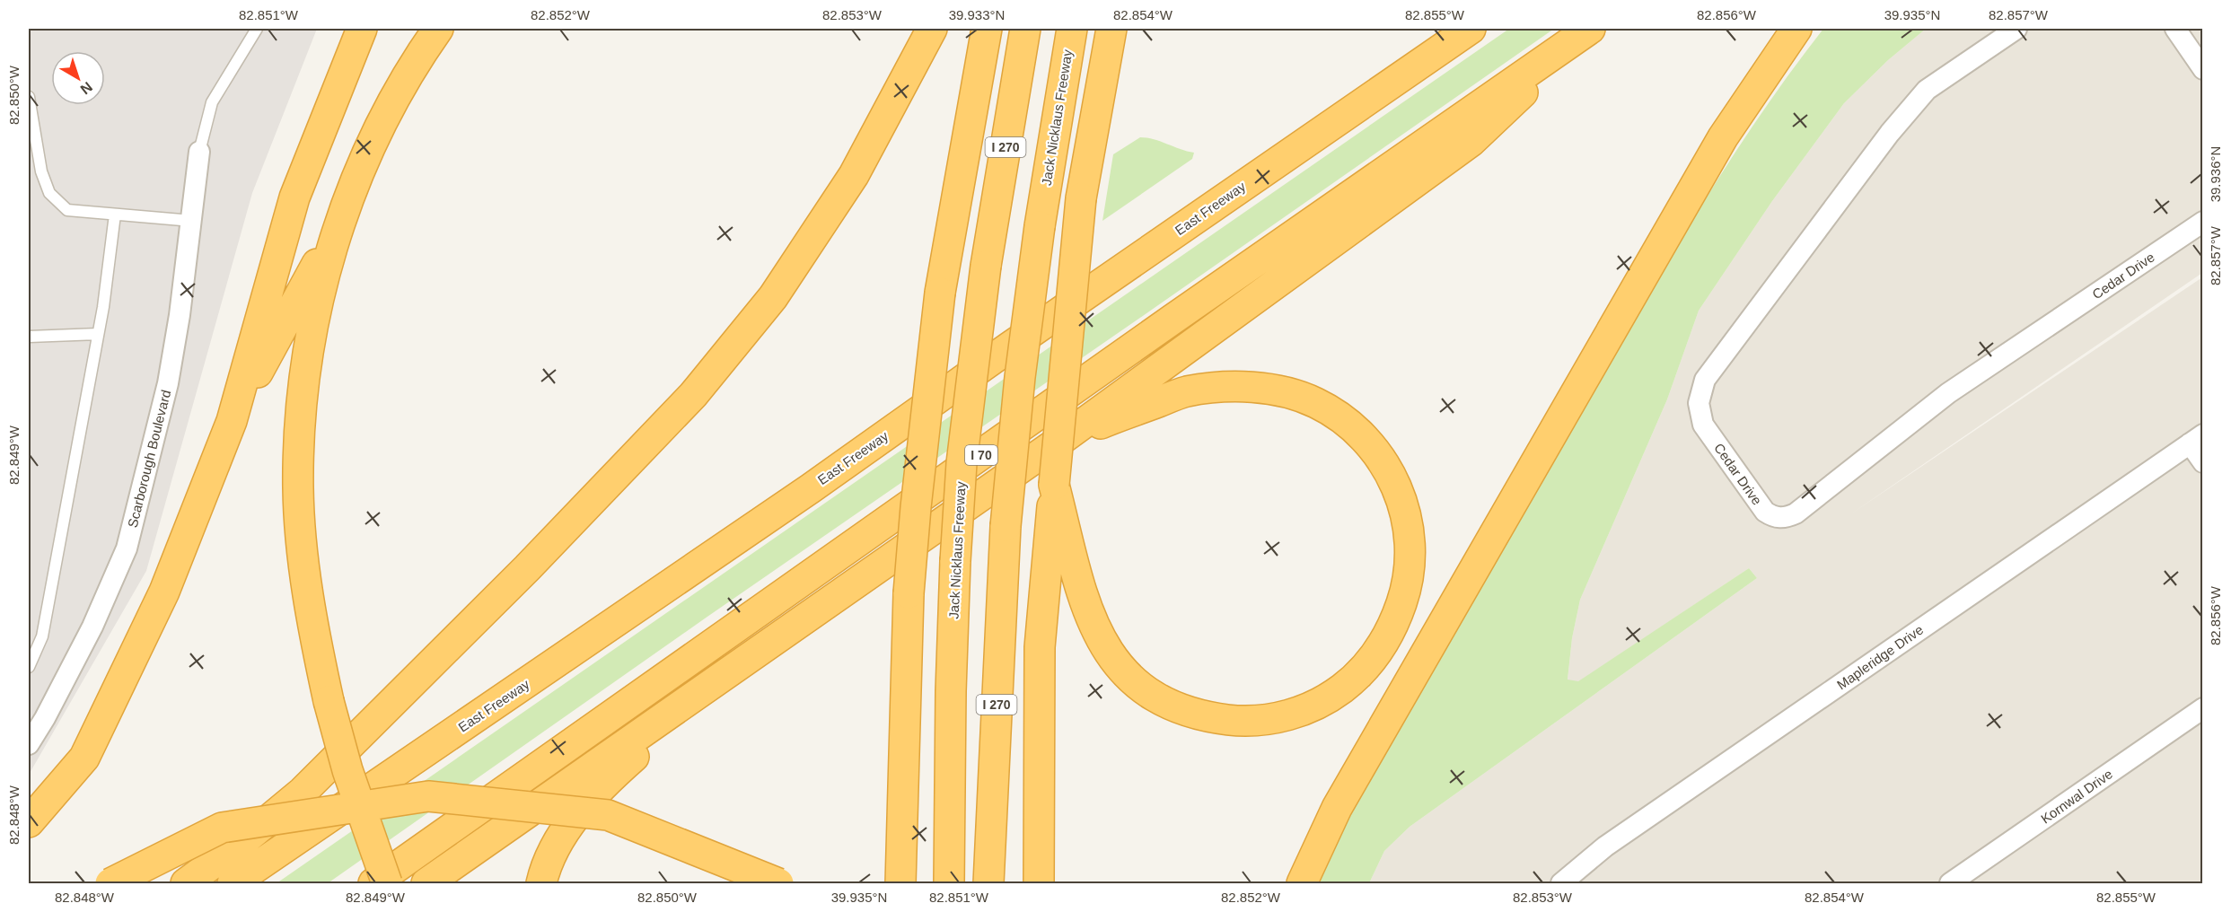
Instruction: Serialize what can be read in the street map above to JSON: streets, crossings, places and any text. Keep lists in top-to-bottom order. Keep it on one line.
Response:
{"streets":{"highway":["Jack Nicklaus Freeway","I 270","East Freeway","I 70"],"street":["Cedar Drive","Scarborough Boulevard","Mapleridge Drive","Kornwal Drive"]},"north":"bottom right","coordinates":["82.851°W","82.852°W","82.853°W","39.933°N","82.854°W","82.855°W","82.856°W","39.935°N","82.857°W","82.850°W","39.936°N","82.849°W","82.848°W"]}
